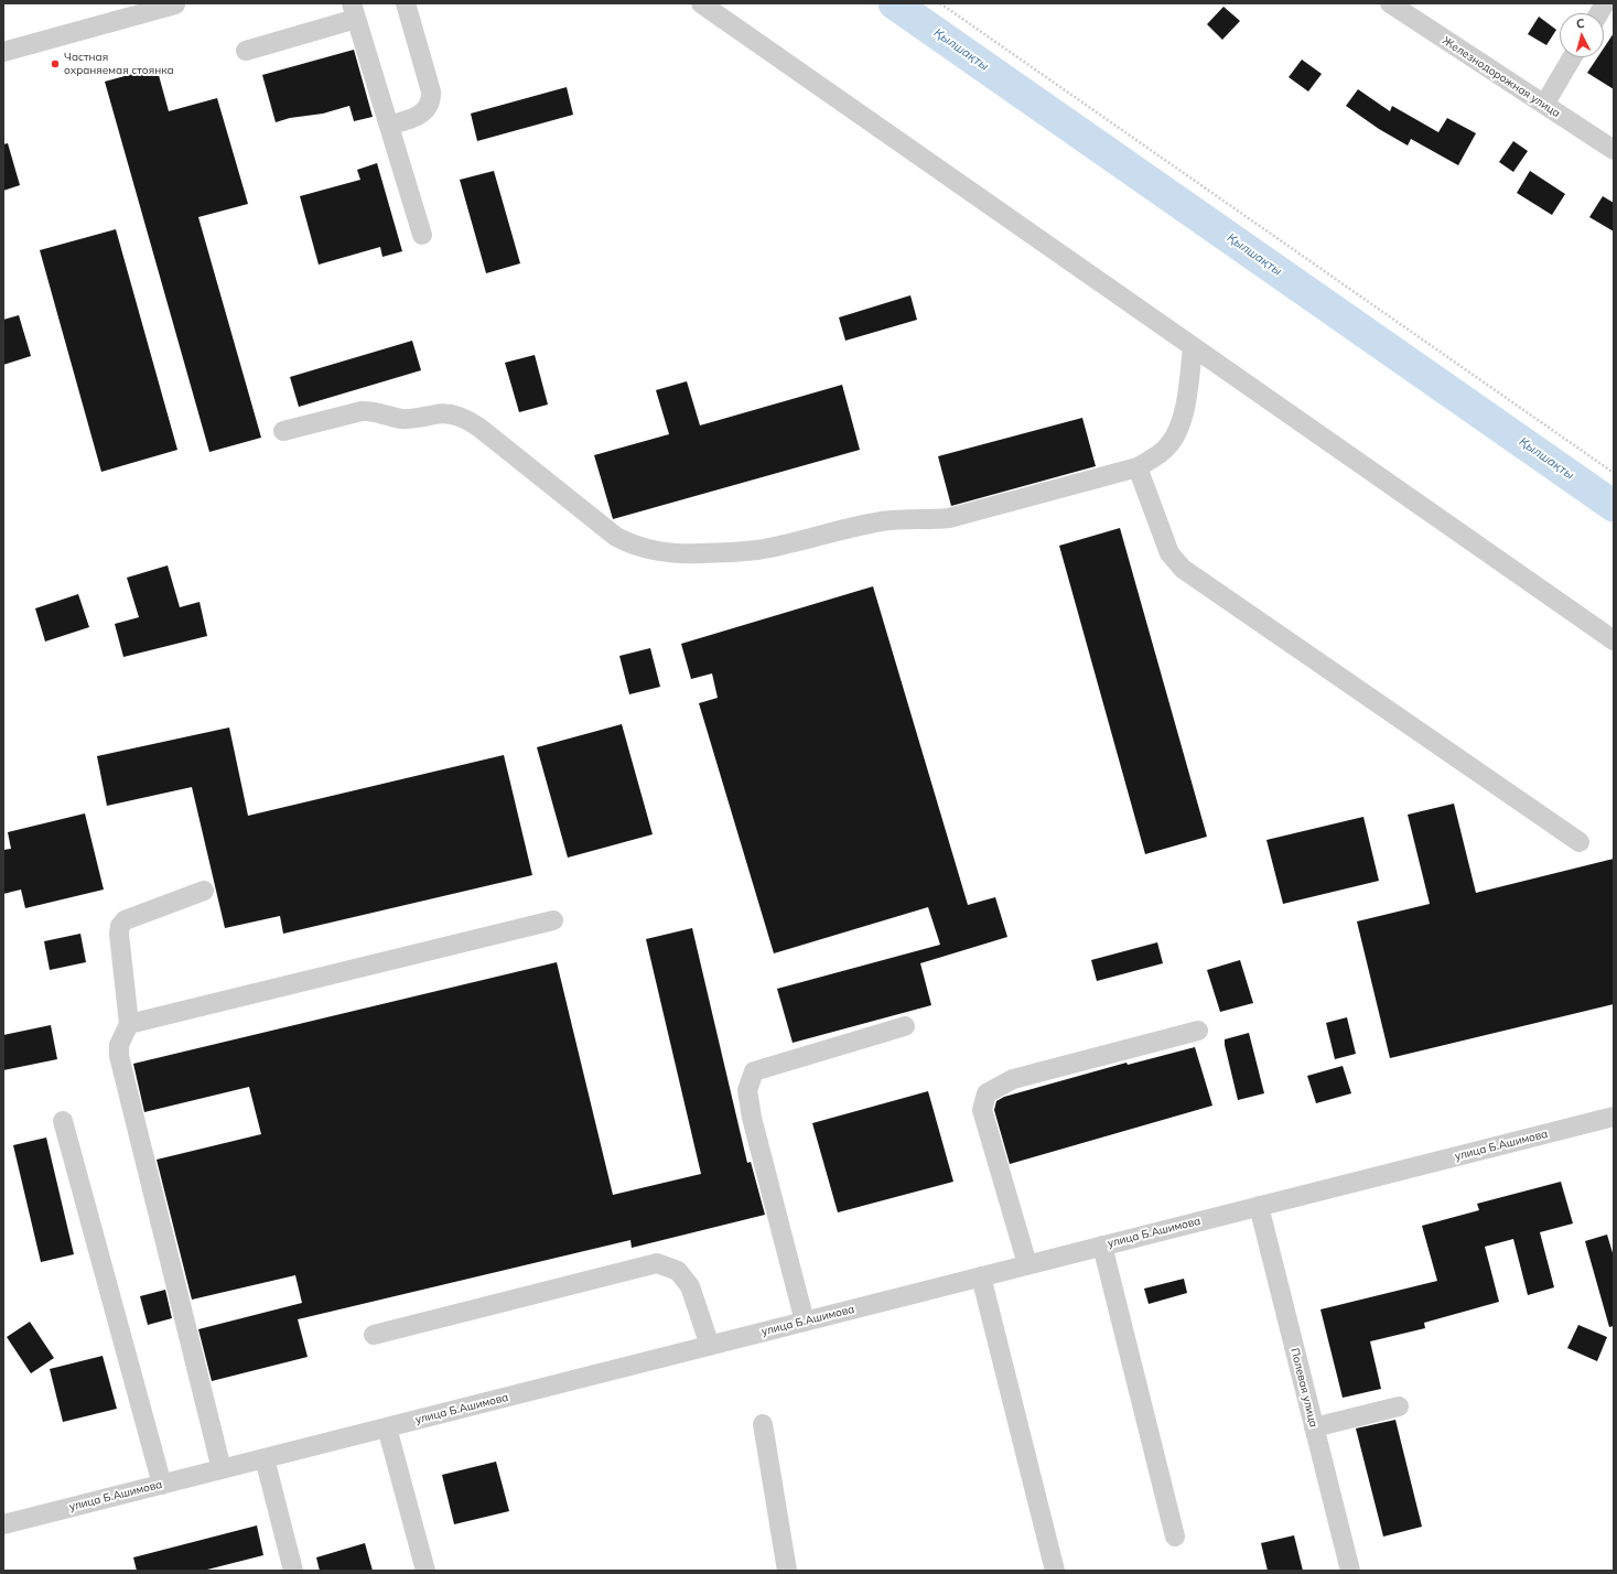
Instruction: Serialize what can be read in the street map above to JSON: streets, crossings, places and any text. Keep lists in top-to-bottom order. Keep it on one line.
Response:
{"streets":{"street":["Железнодорожная улица","улица Б.Ашимова","Полевая улица"]},"crossings":[["улица Б.Ашимова","Полевая улица"]],"water":["Қылшақты"],"places":["Частная охраняемая стоянка"],"north":"top"}
